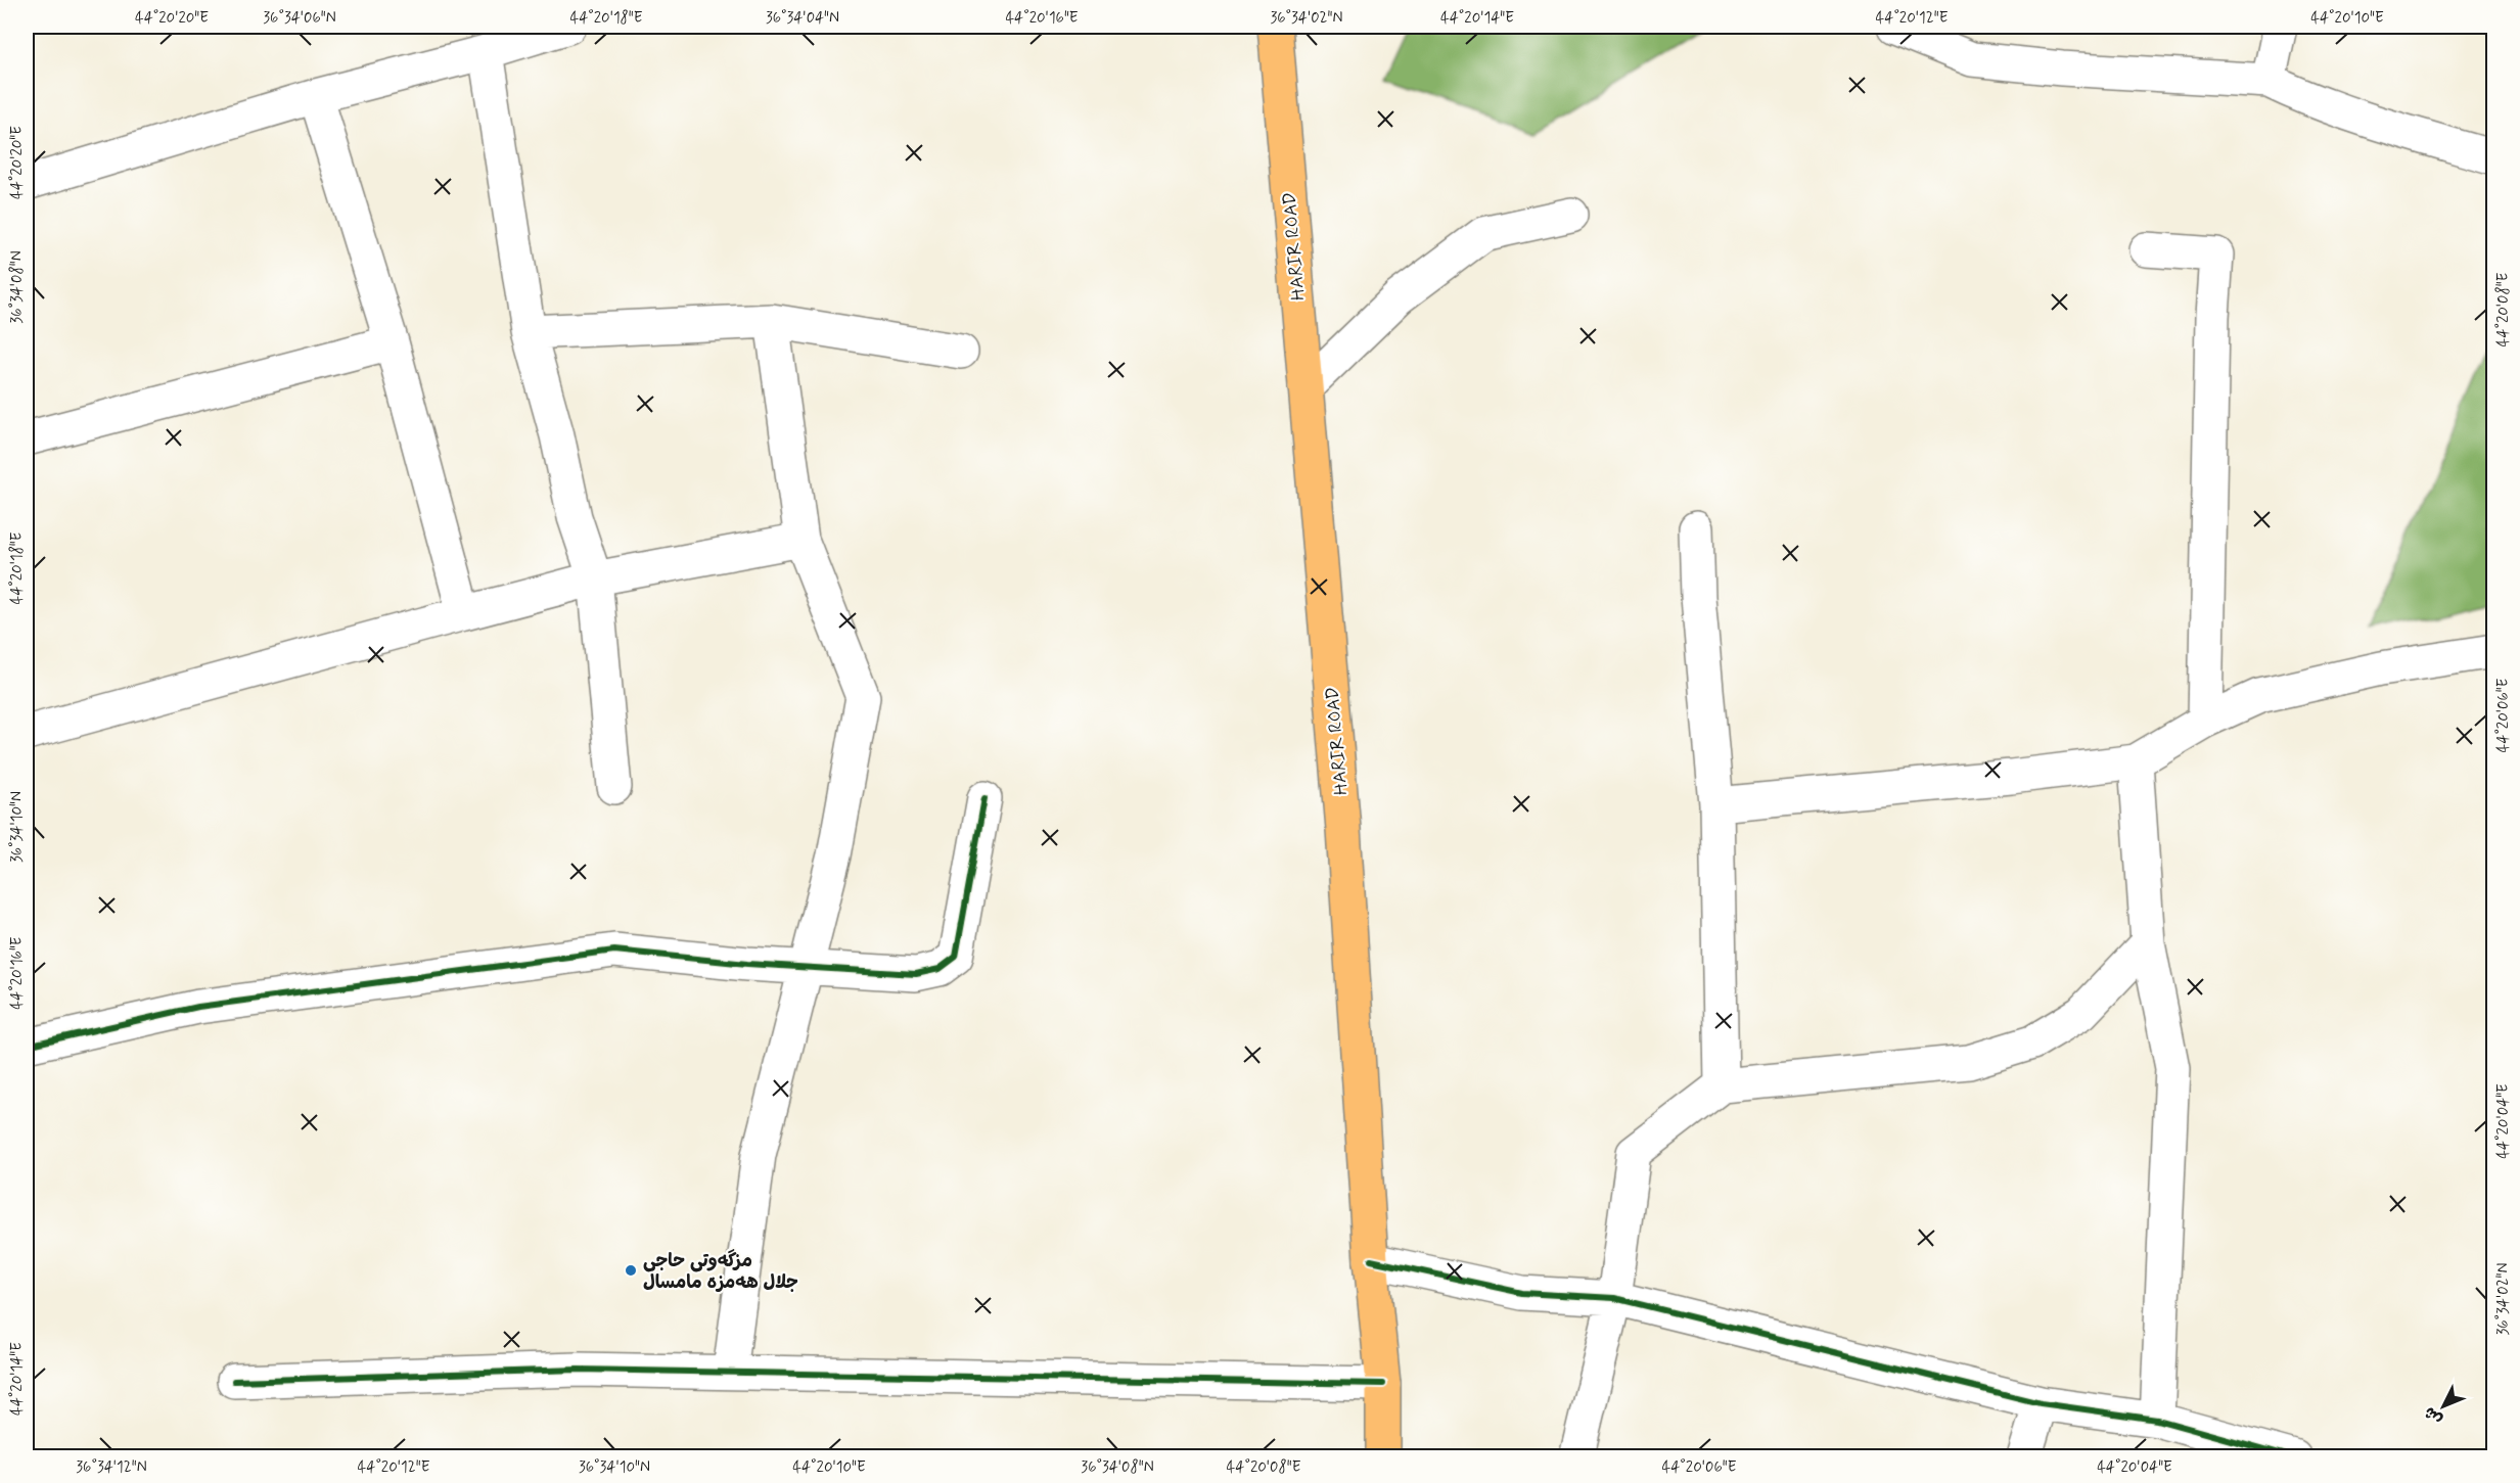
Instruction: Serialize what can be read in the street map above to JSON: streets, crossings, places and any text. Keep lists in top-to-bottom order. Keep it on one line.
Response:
{"streets":{"main road":["HARIR ROAD"]},"places":["مزگەوتی حاجی جلال هەمزە مامسال"],"north":"bottom left","coordinates":["44°20'20\"E","36°34'06\"N","44°20'18\"E","36°34'04\"N","44°20'16\"E","36°34'02\"N","44°20'14\"E","44°20'12\"E","44°20'10\"E","36°34'08\"N","44°20'08\"E","44°20'06\"E","36°34'10\"N","44°20'04\"E","36°34'12\"N"]}
